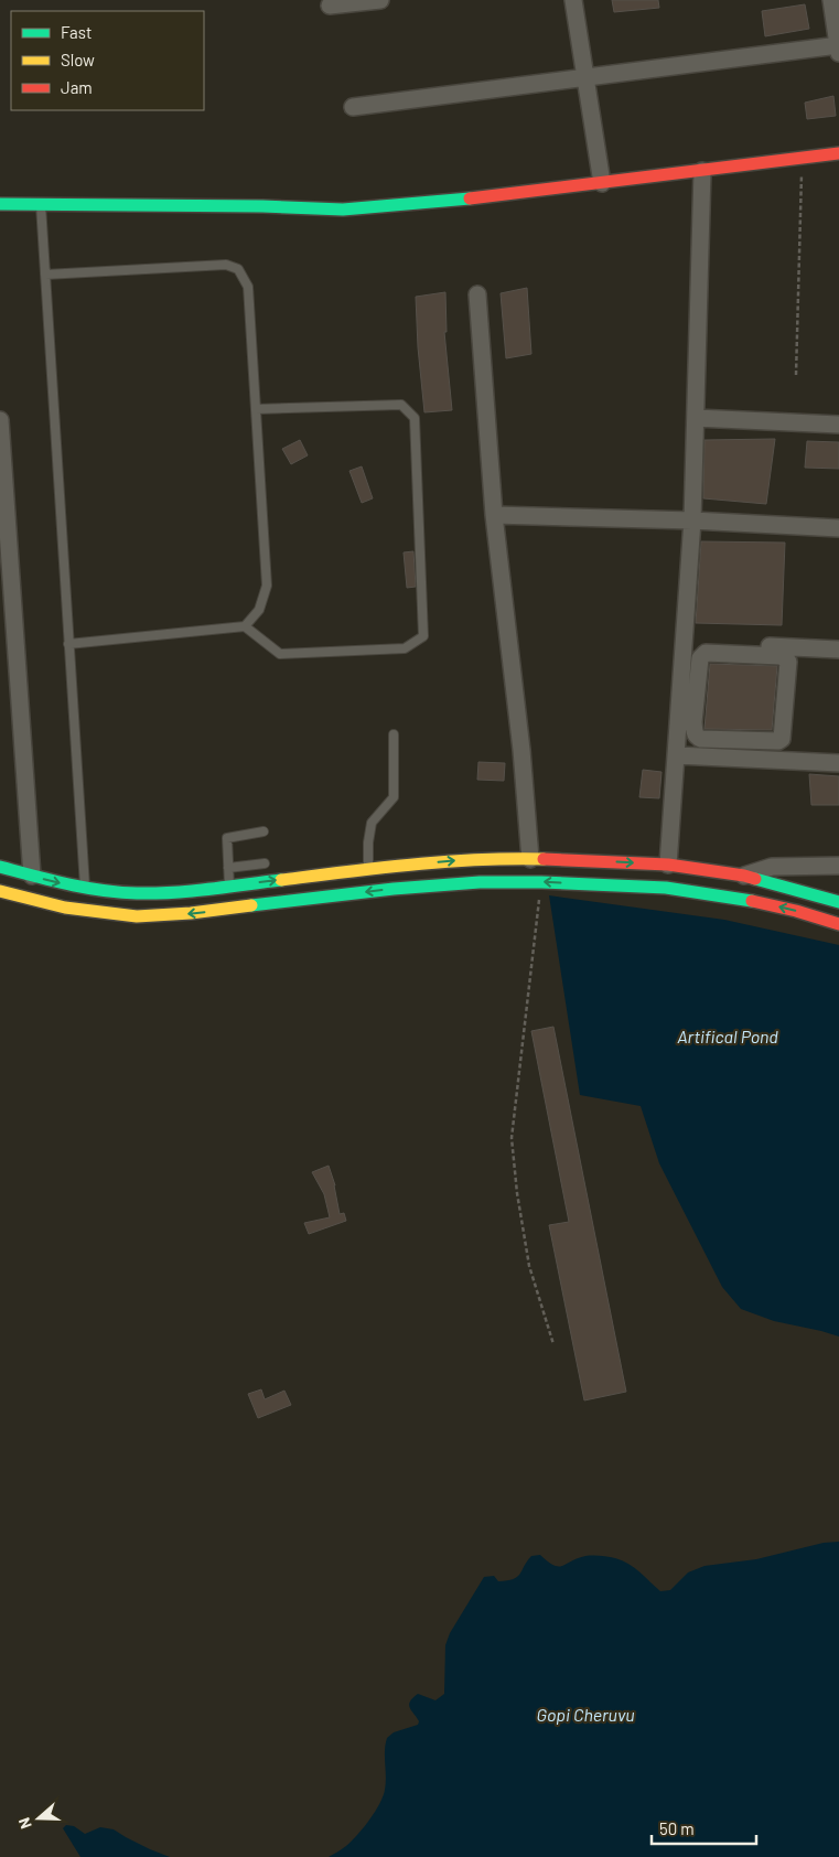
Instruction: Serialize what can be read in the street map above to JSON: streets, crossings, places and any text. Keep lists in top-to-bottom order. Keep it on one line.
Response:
{"water":["Artifical Pond","Gopi Cheruvu"],"legend":["Fast","Slow","Jam"],"scale_bar":"50 m","north":"left"}
